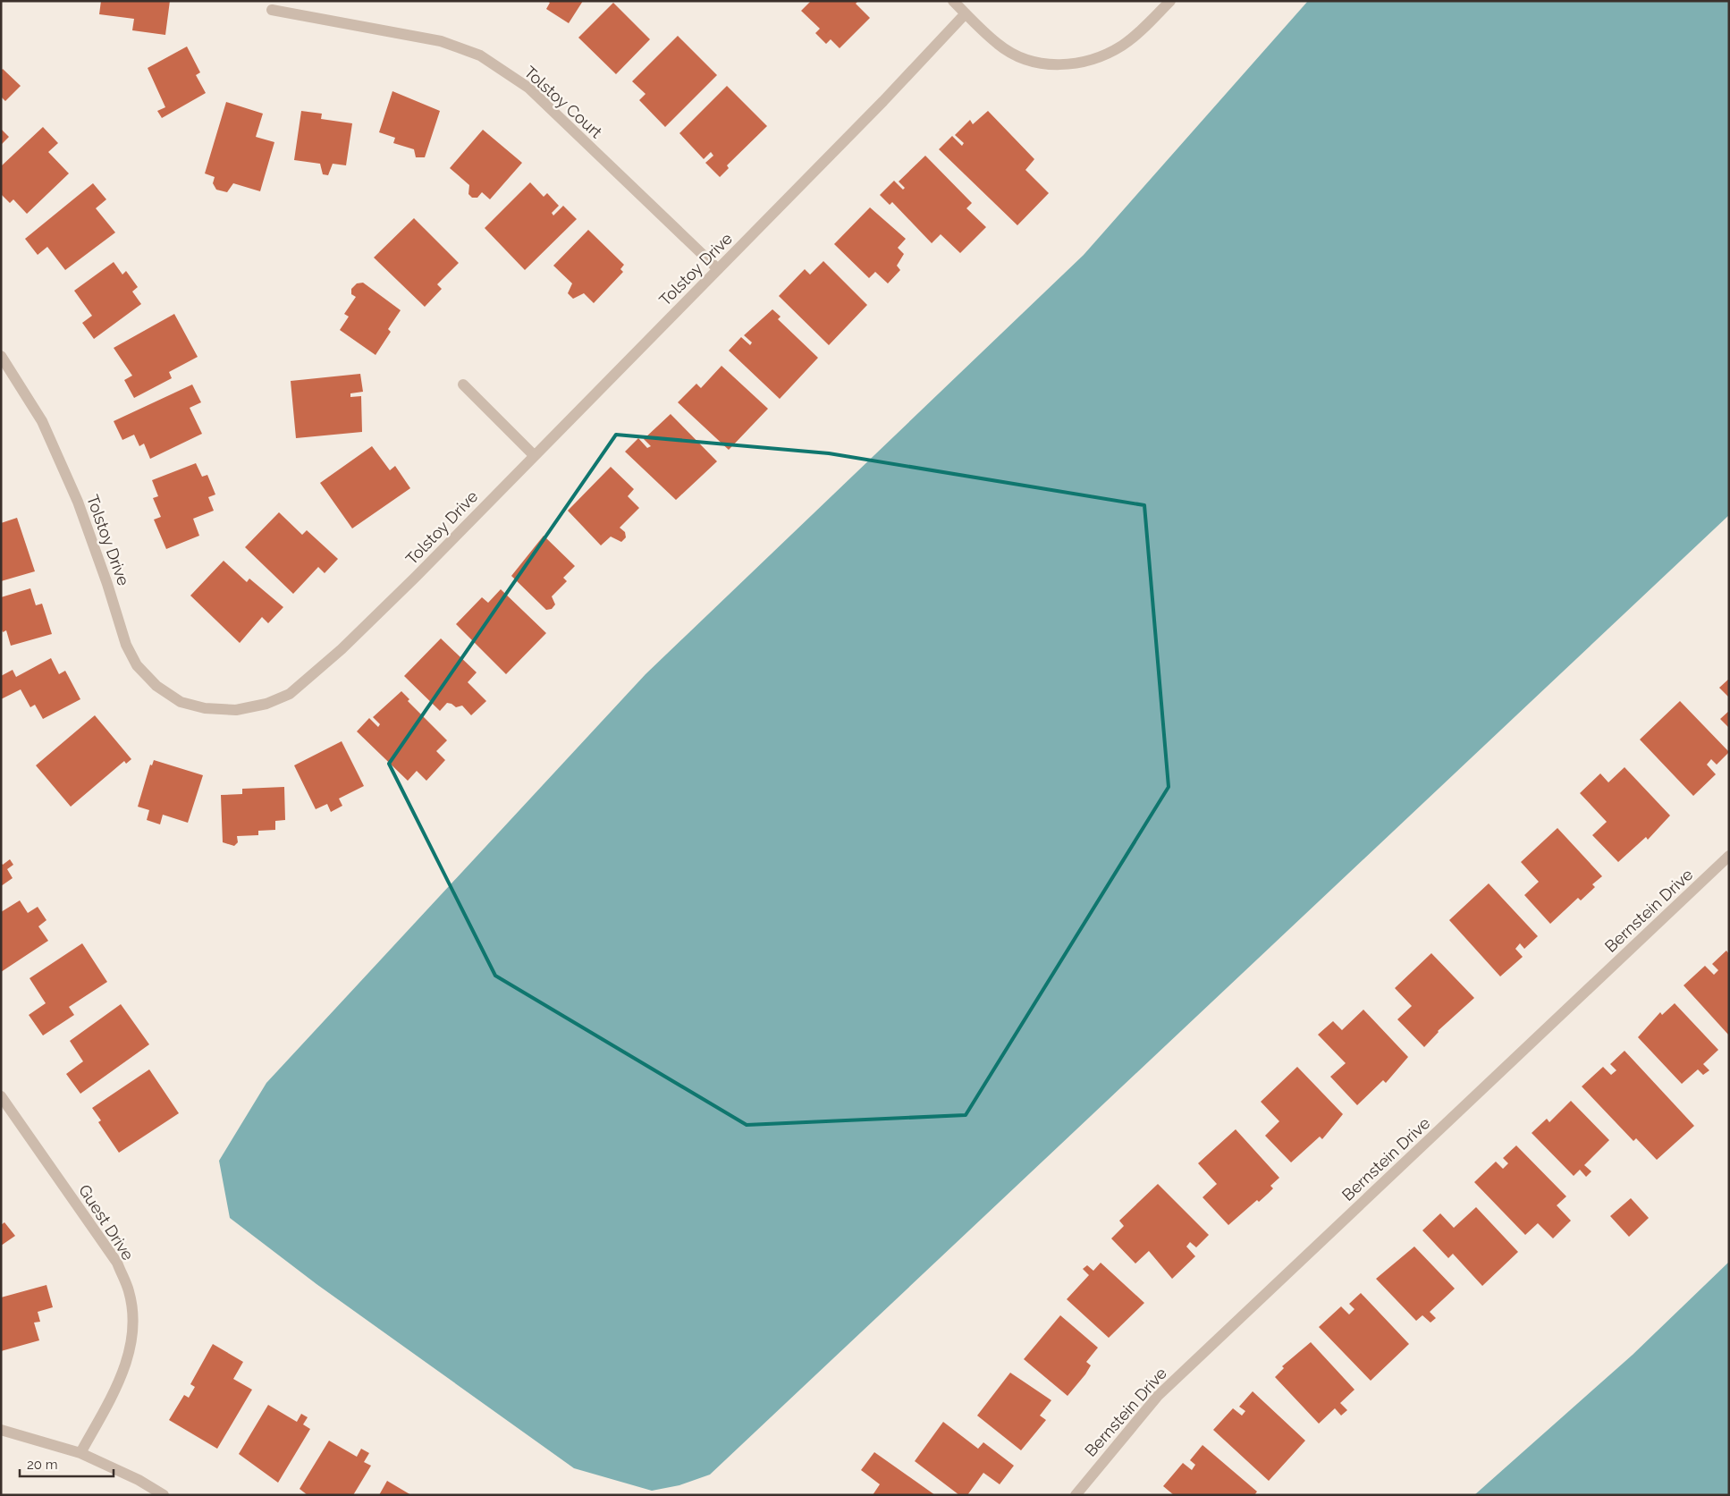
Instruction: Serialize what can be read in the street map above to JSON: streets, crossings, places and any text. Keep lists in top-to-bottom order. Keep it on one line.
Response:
{"streets":{"street":["Tolstoy Court","Tolstoy Drive","Bernstein Drive","Guest Drive"]},"crossings":[["Tolstoy Court","Tolstoy Drive"]],"scale_bar":"20 m"}
